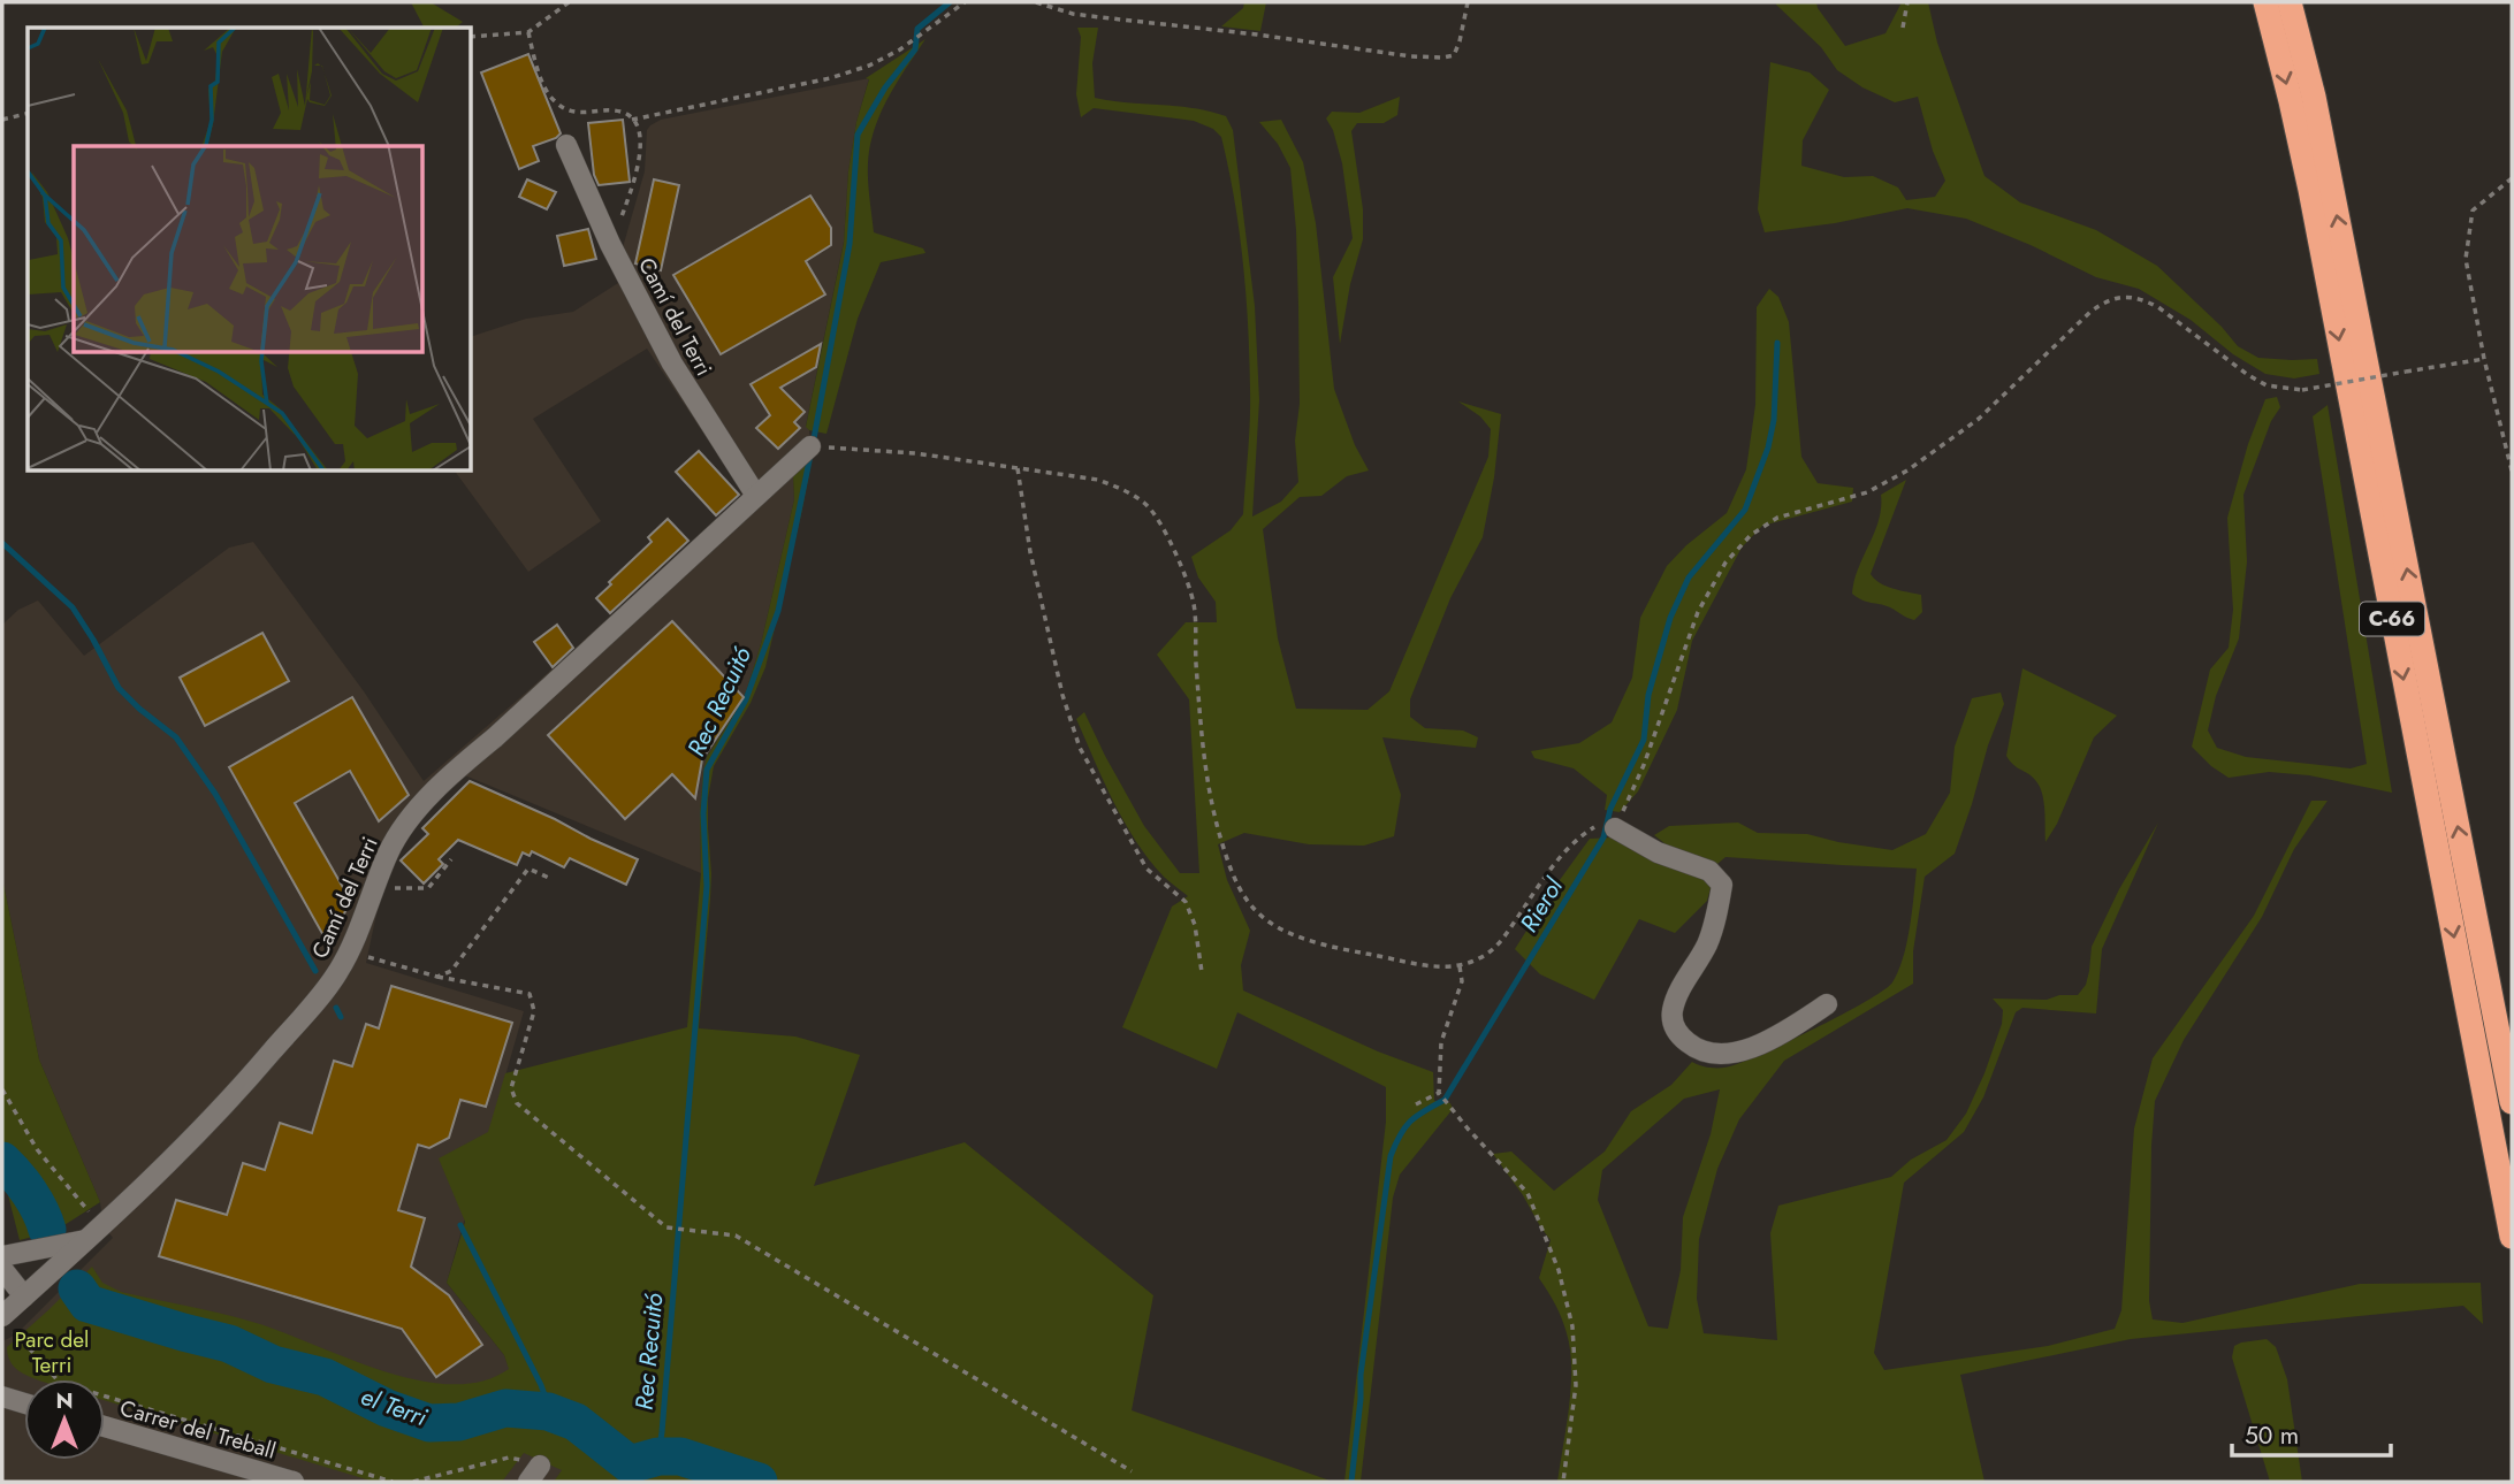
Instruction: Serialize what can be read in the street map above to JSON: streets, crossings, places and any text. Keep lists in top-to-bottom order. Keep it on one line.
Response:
{"streets":{"highway":["C-66"],"street":["Camí del Terri","Carrer del Treball"]},"water":["Rec Recuitó","Rierol","el Terri"],"parks":["Parc del Terri"],"scale_bar":"50 m","north":"top"}
